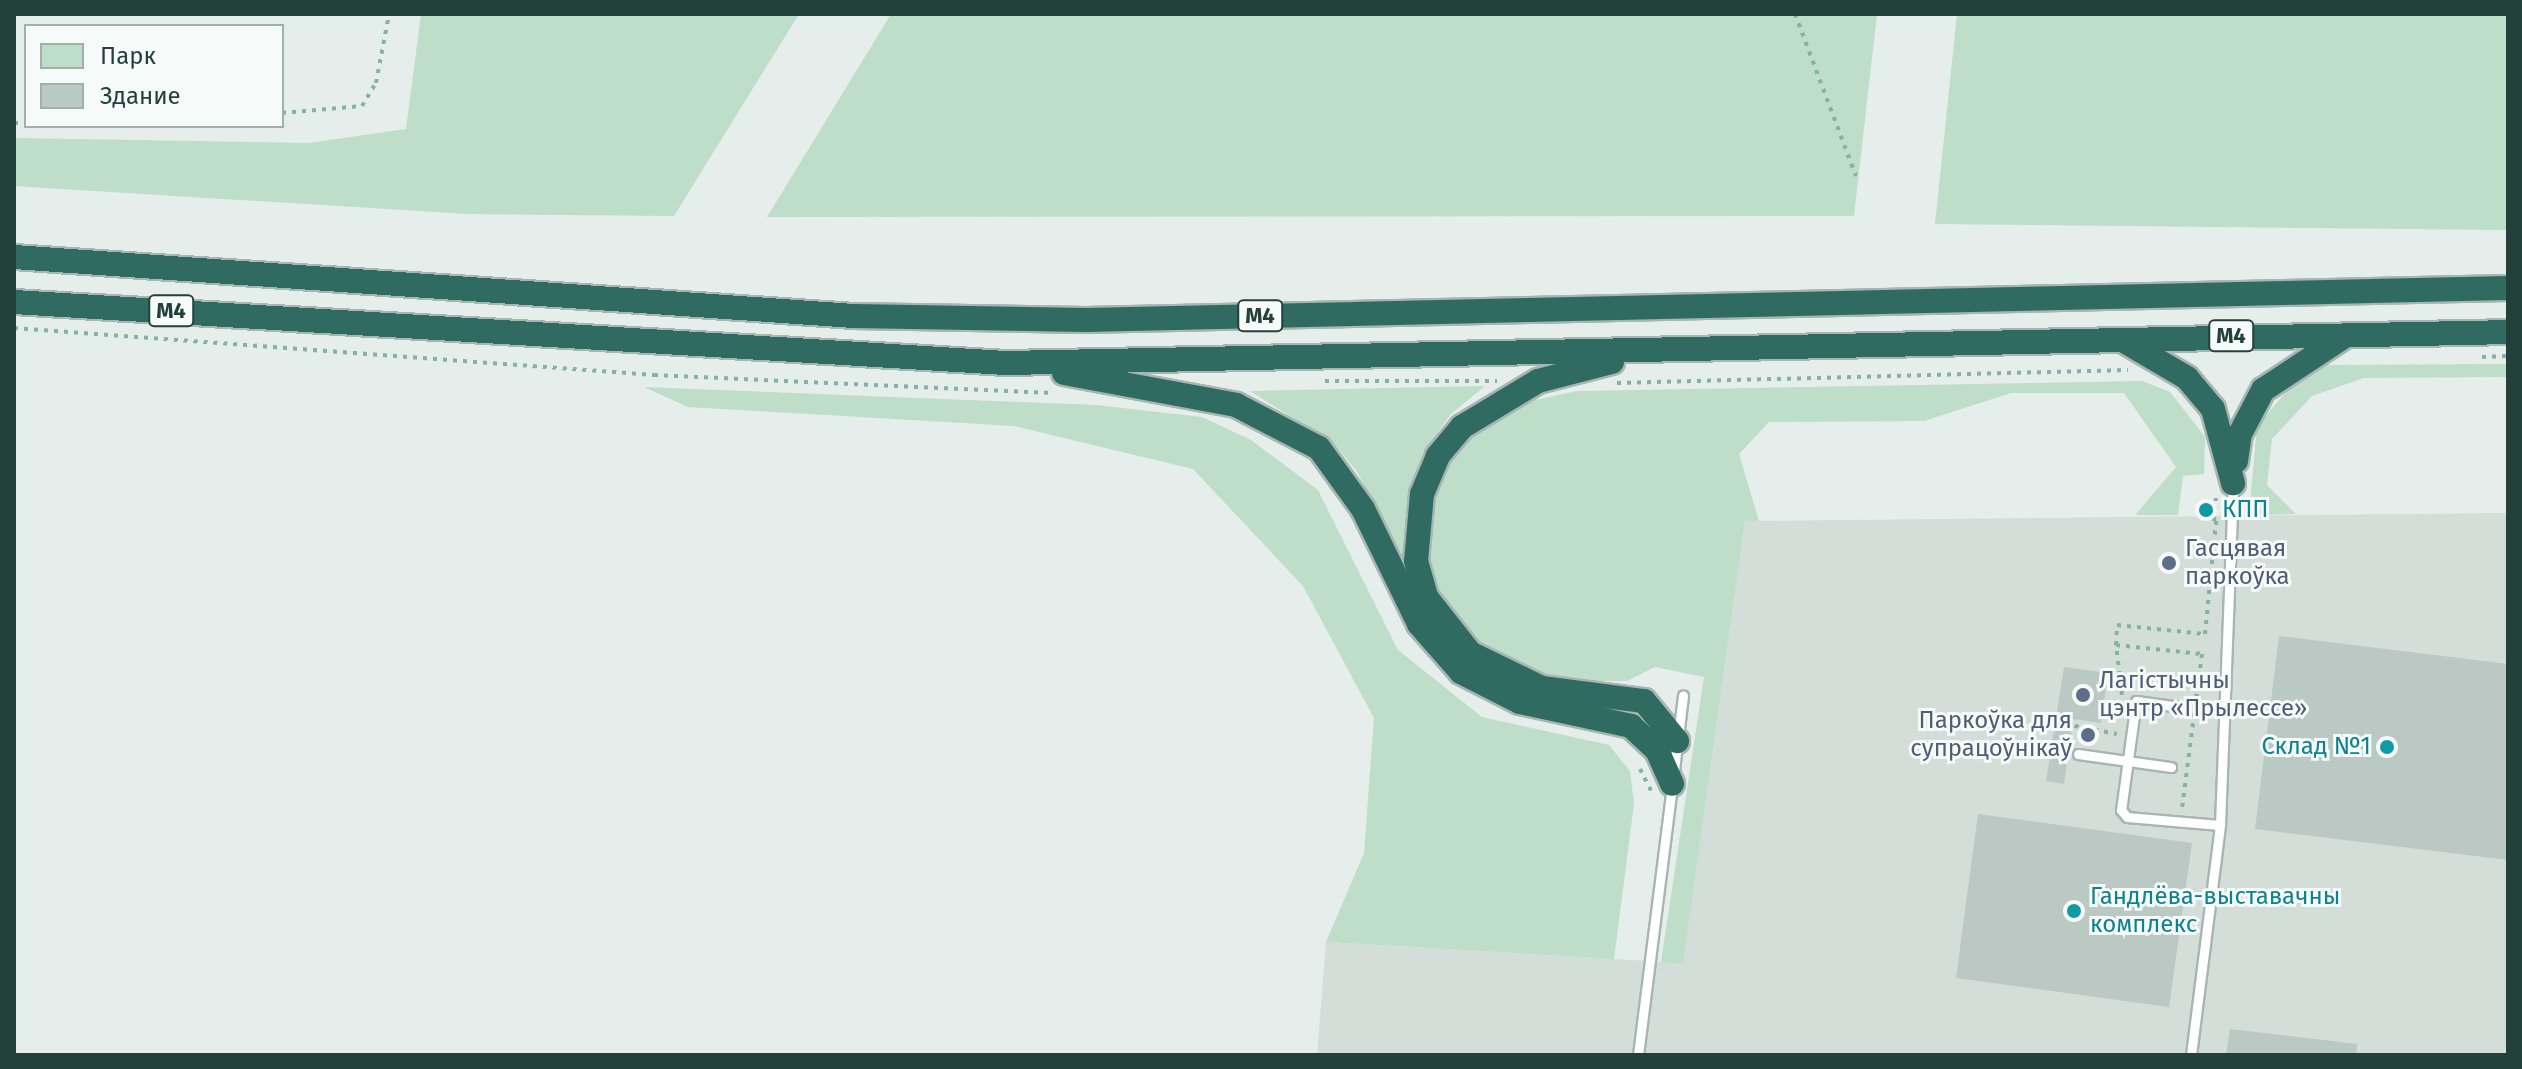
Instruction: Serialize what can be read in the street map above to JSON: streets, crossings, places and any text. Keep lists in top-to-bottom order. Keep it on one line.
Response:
{"streets":{"highway":["М4"]},"places":["КПП","Гасцявая паркоўка","Лагістычны цэнтр «Прылессе»","Паркоўка для супрацоўнікаў","Склад №1","Гандлёва-выставачны комплекс"],"legend":["Парк","Здание"]}
